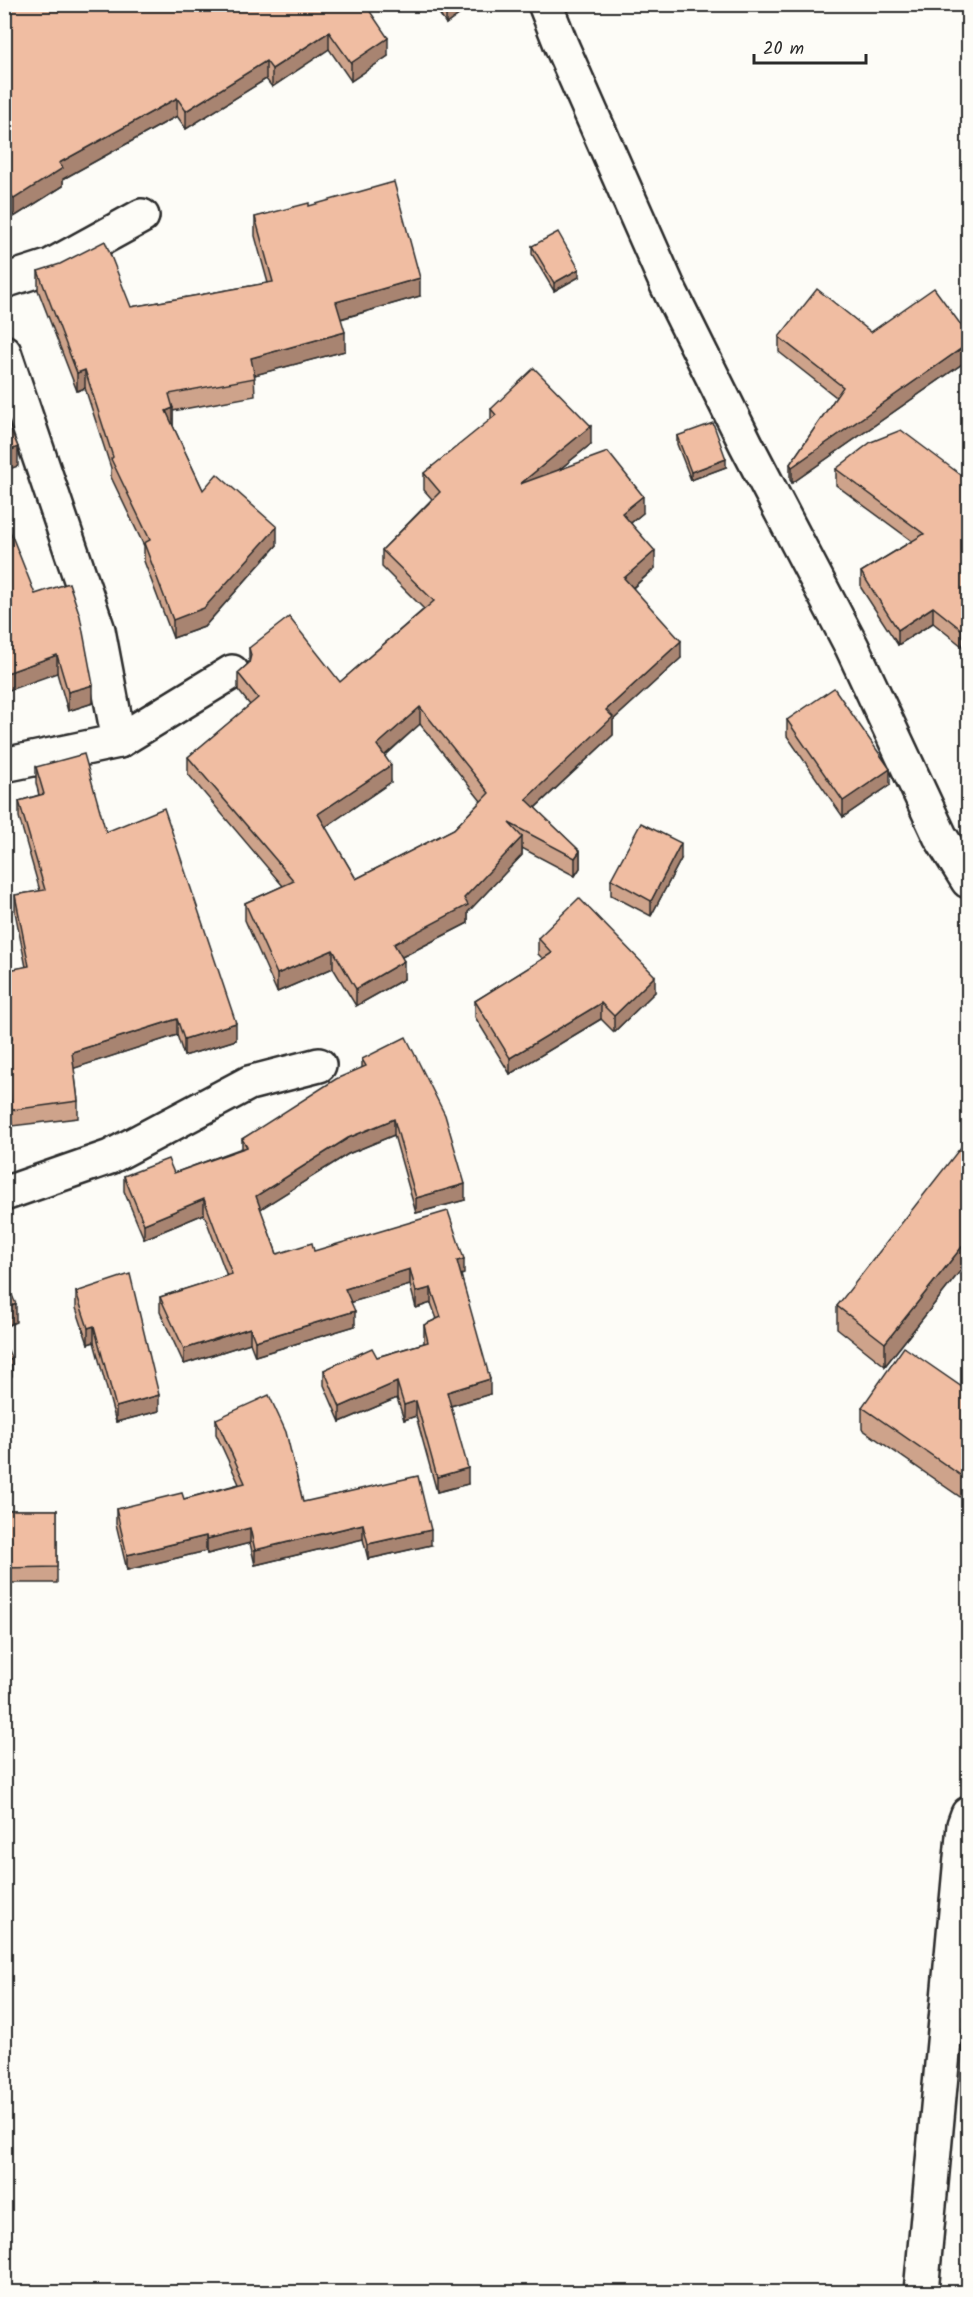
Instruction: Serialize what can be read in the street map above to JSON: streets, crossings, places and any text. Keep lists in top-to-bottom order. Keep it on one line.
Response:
{"scale_bar":"20 m"}
